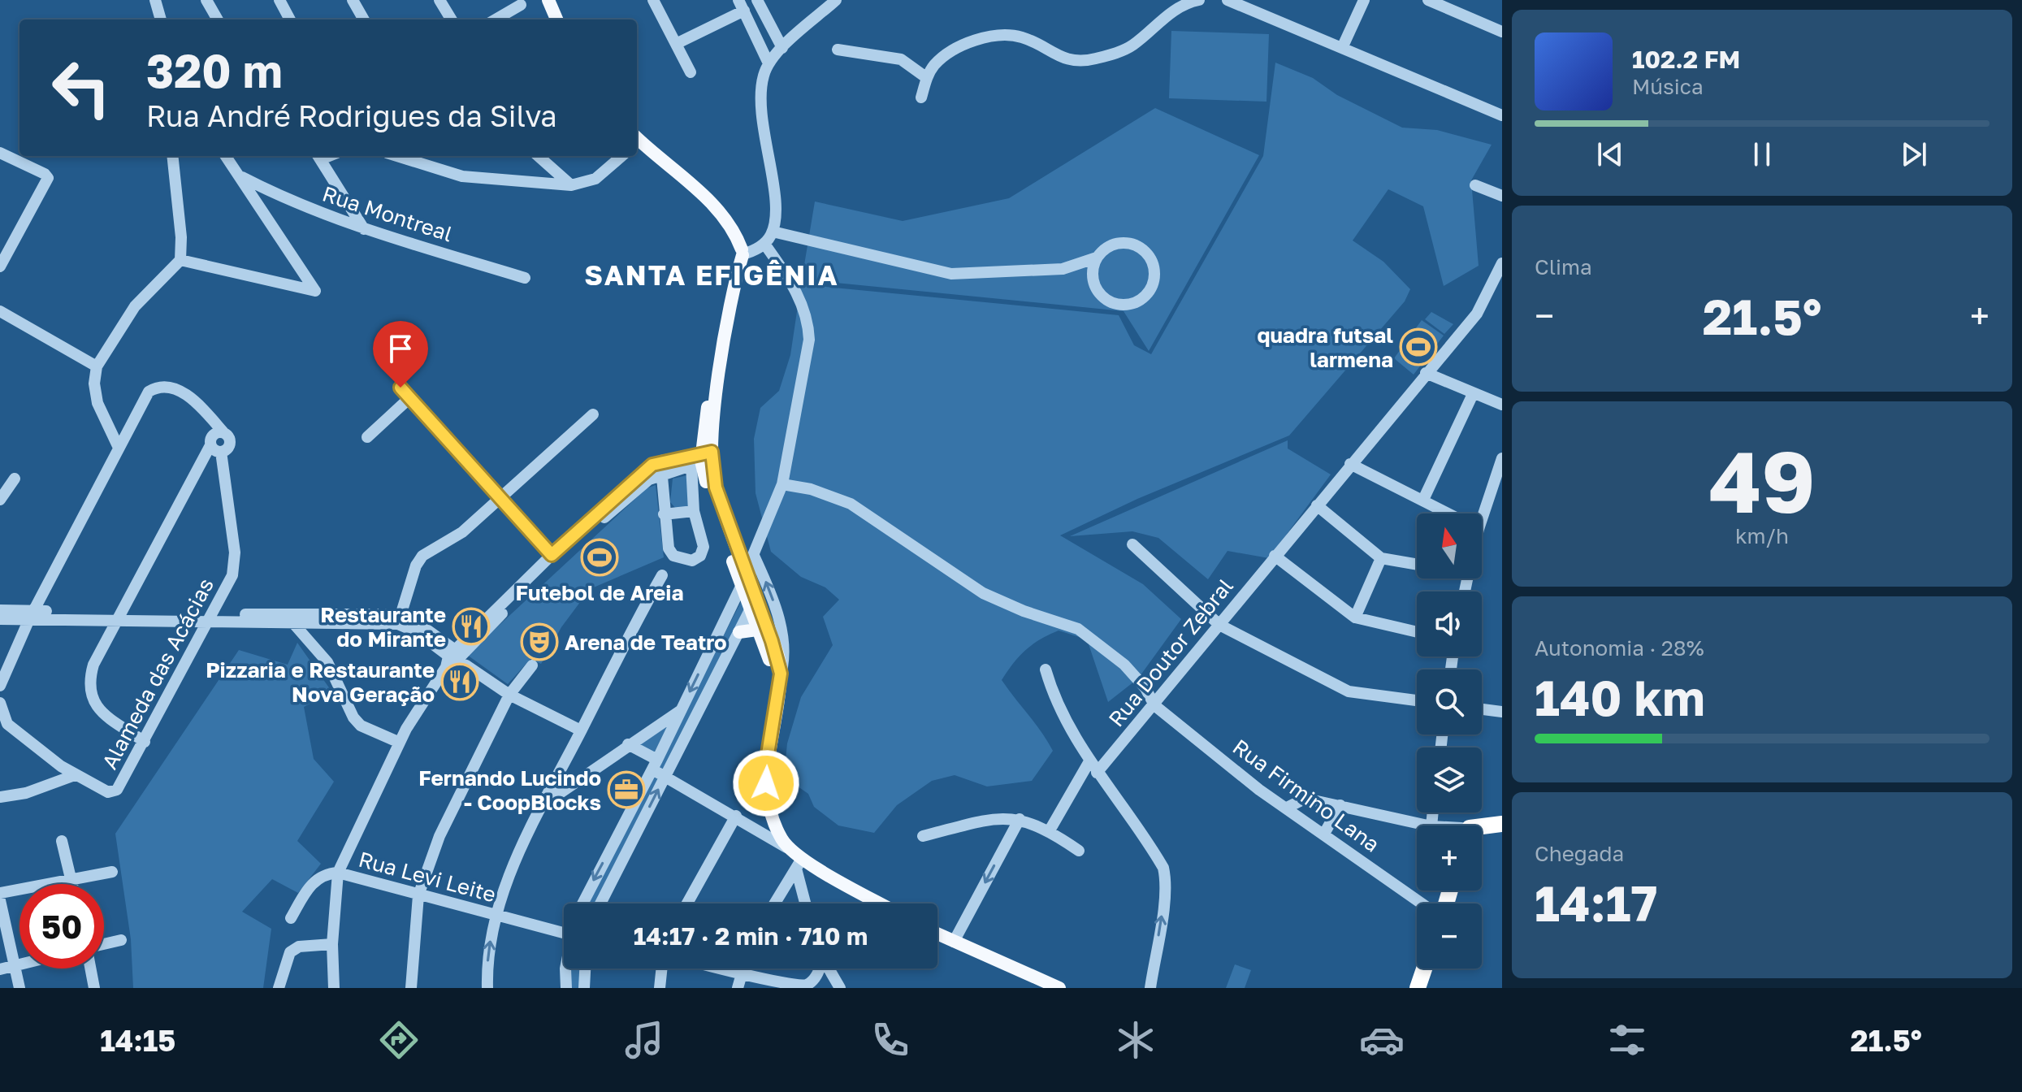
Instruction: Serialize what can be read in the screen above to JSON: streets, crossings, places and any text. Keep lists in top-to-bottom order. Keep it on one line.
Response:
{"streets":{"street":["Rua Montreal","Rua Doutor Zebral","Alameda das Acácias","Rua Firmino Lana","Rua Levi Leite"]},"crossings":[["Rua Doutor Zebral","Rua Firmino Lana"]],"districts":["SANTA EFIGÊNIA"],"places":{"sports":["quadra futsal larmena","Futebol de Areia"],"restaurant":["Restaurante do Mirante","Pizzaria e Restaurante Nova Geração"],"theatre":["Arena de Teatro"],"office":["Fernando Lucindo - CoopBlocks"]},"north":"top","page":{"turn":["320 m","Rua André Rodrigues da Silva"],"song":["102.2 FM","Música"],"tile":["Clima",["49","km/h"],["Autonomia · 28%","140 km"],["Chegada","14:17"]],"heat":["−","21.5°","+"],"map_buttons":["+","−"],"limit":"50","trip":"14:17 · 2 min · 710 m","tabs":["14:15","21.5°"]}}
